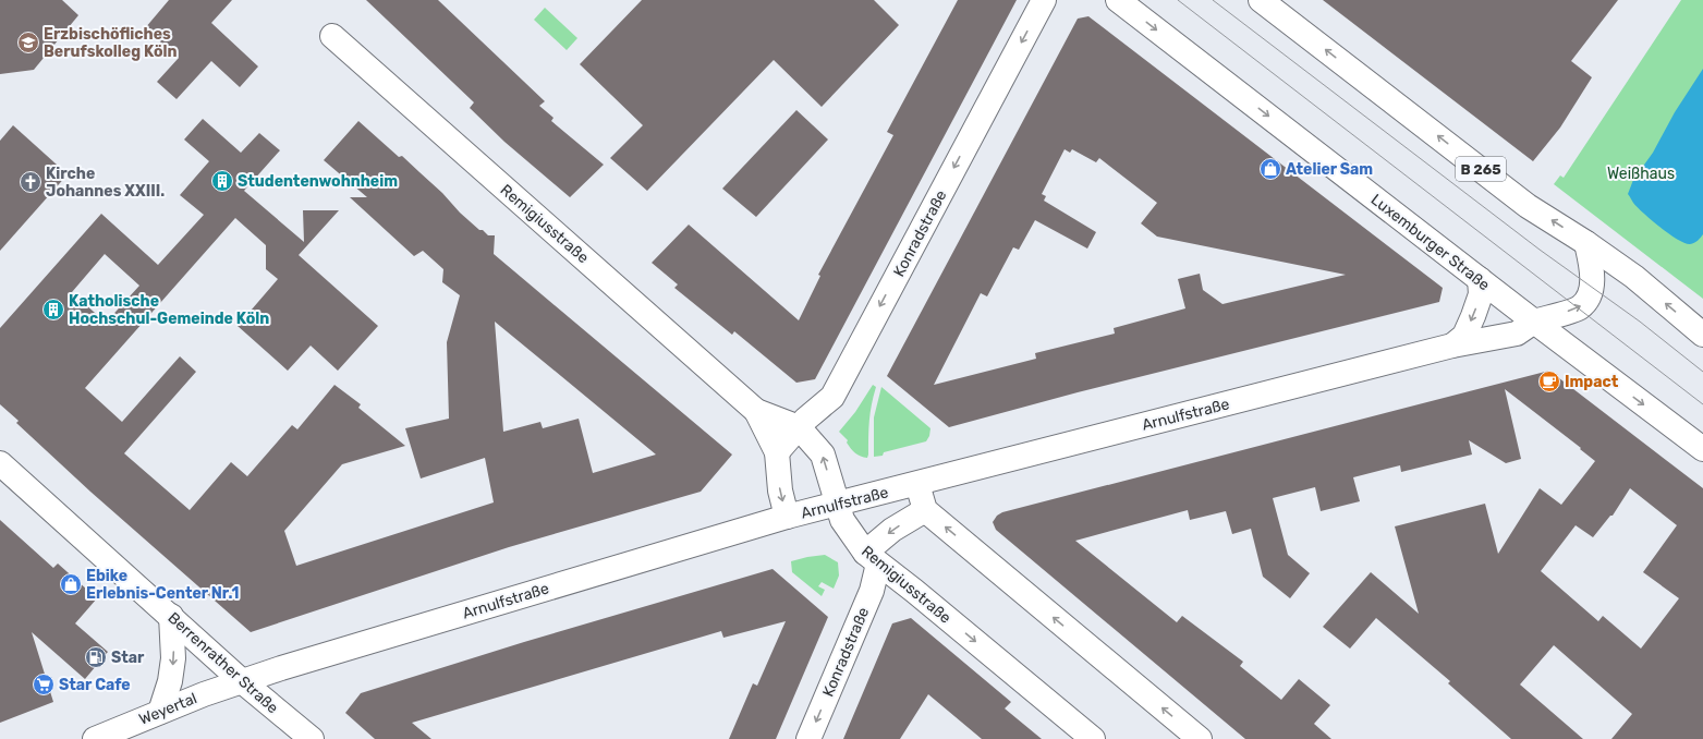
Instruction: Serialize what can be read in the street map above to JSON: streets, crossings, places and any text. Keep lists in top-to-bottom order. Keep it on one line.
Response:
{"streets":{"street":["B 265","Remigiusstraße","Konradstraße","Luxemburger Straße","Arnulfstraße","Berrenrather Straße","Weyertal"]},"crossings":[["B 265","Arnulfstraße"],["Remigiusstraße","Konradstraße"],["Remigiusstraße","Arnulfstraße"],["Luxemburger Straße","Arnulfstraße"],["Arnulfstraße","Berrenrather Straße"],["Arnulfstraße","Weyertal"],["Berrenrather Straße","Weyertal"]],"one_way":["Konradstraße"],"parks":["Weißhaus"],"places":{"school or university":["Erzbischöfliches Berufskolleg Köln"],"shop":["Atelier Sam","Ebike Erlebnis-Center Nr.1"],"building":["Studentenwohnheim","Katholische Hochschul-Gemeinde Köln"],"church":["Kirche Johannes XXIII."],"cafe":["Impact"],"fuel station":["Star"],"supermarket":["Star Cafe"]}}
